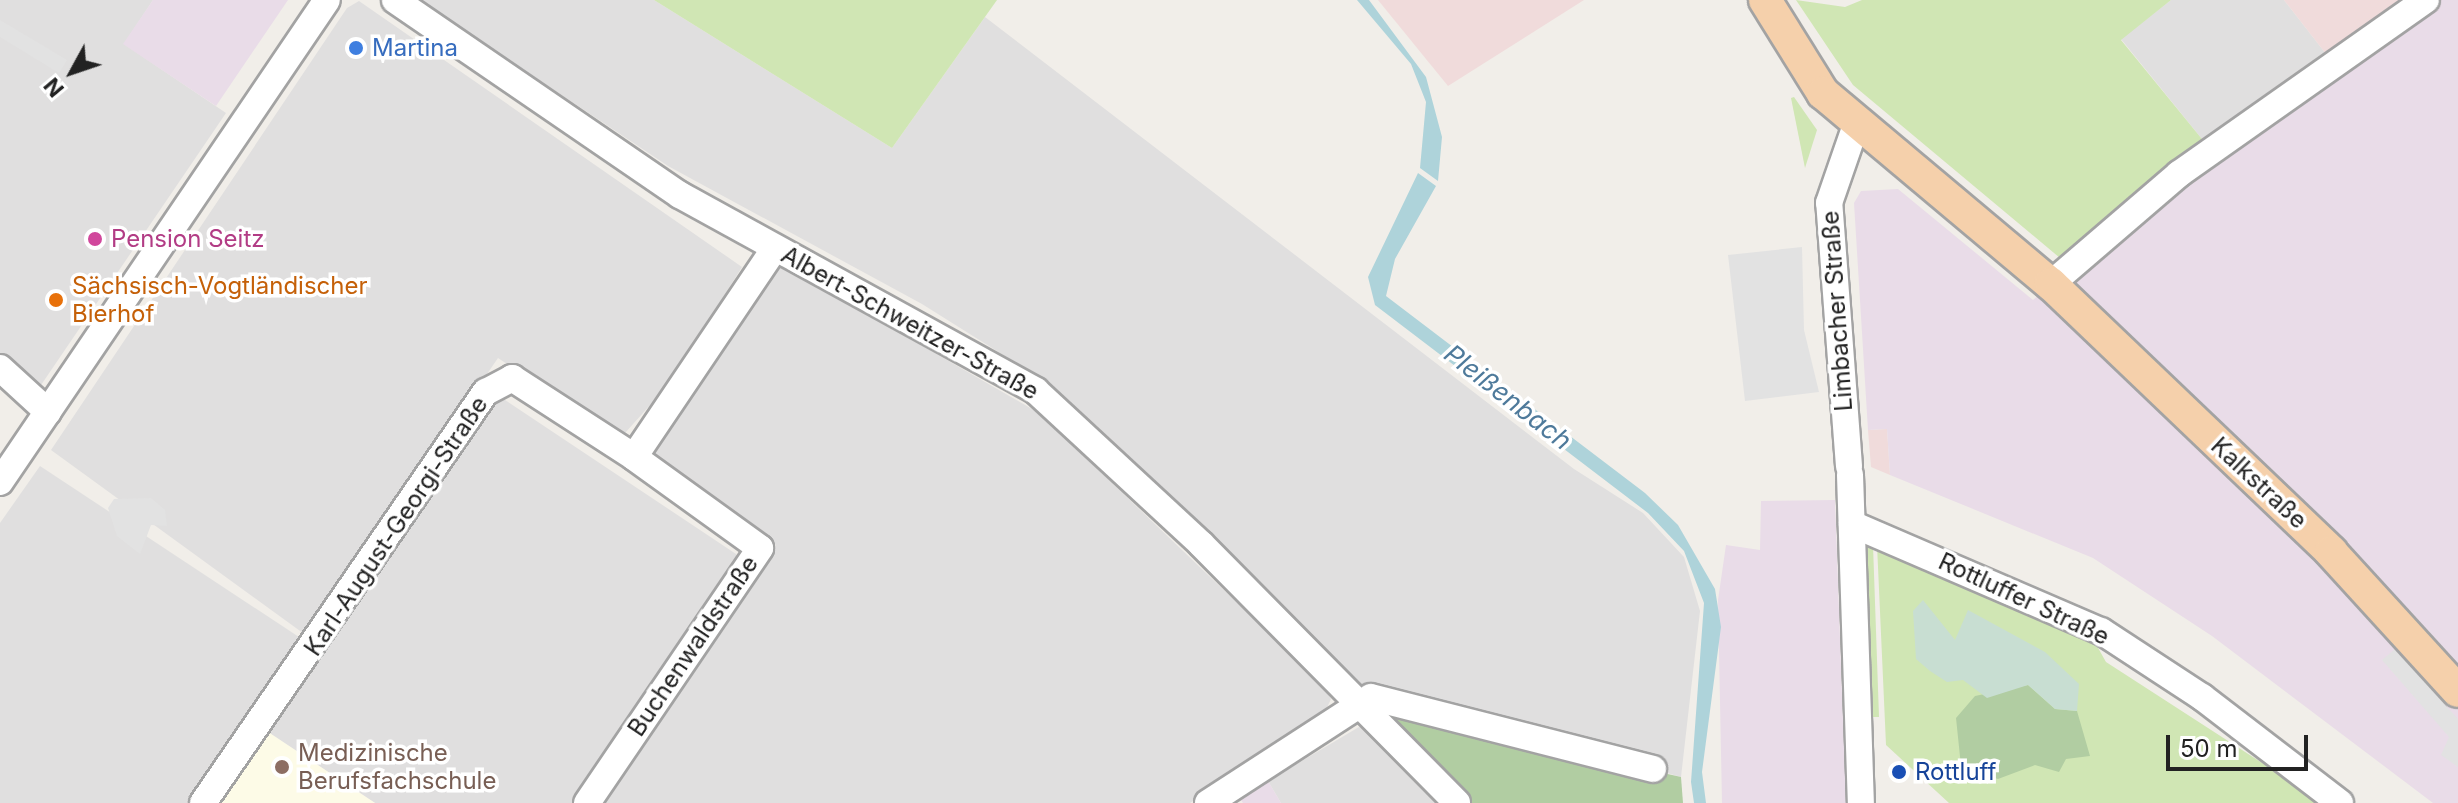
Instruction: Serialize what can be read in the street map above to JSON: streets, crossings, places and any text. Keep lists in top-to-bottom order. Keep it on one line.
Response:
{"streets":{"main road":["Kalkstraße"],"street":["Limbacher Straße","Albert-Schweitzer-Straße","Karl-August-Georgi-Straße","Rottluffer Straße","Buchenwaldstraße"]},"crossings":[["Limbacher Straße","Kalkstraße"],["Limbacher Straße","Rottluffer Straße"],["Karl-August-Georgi-Straße","Buchenwaldstraße"]],"water":["Pleißenbach"],"places":["Martina","Pension Seitz","Sächsisch-Vogtländischer Bierhof","Medizinische Berufsfachschule","Rottluff"],"scale_bar":"50 m","north":"bottom left"}
